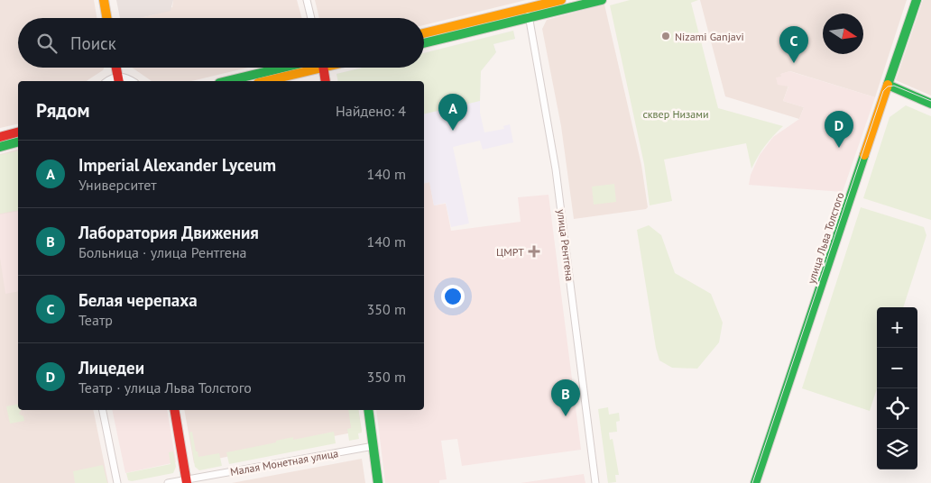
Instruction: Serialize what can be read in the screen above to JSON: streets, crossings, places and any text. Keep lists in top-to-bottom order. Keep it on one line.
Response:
{"streets":{"main road":["улица Льва Толстого"],"street":["улица Рентгена","Малая Монетная улица"]},"parks":["сквер Низами"],"places":{"other":["Nizami Ganjavi"],"health":["ЦМРТ"]},"north":"right","page":{"search":"Поиск","pins":["C","A","D","B"],"heading":["Рядом","Найдено: 4"],"list":[{"mark":"A","name":"Imperial Alexander Lyceum","note":"Университет","value":"140 m"},{"mark":"B","name":"Лаборатория Движения","note":"Больница · улица Рентгена","value":"140 m"},{"mark":"C","name":"Белая черепаха","note":"Театр","value":"350 m"},{"mark":"D","name":"Лицедеи","note":"Театр · улица Льва Толстого","value":"350 m"}],"map_buttons":["+","−"]}}
